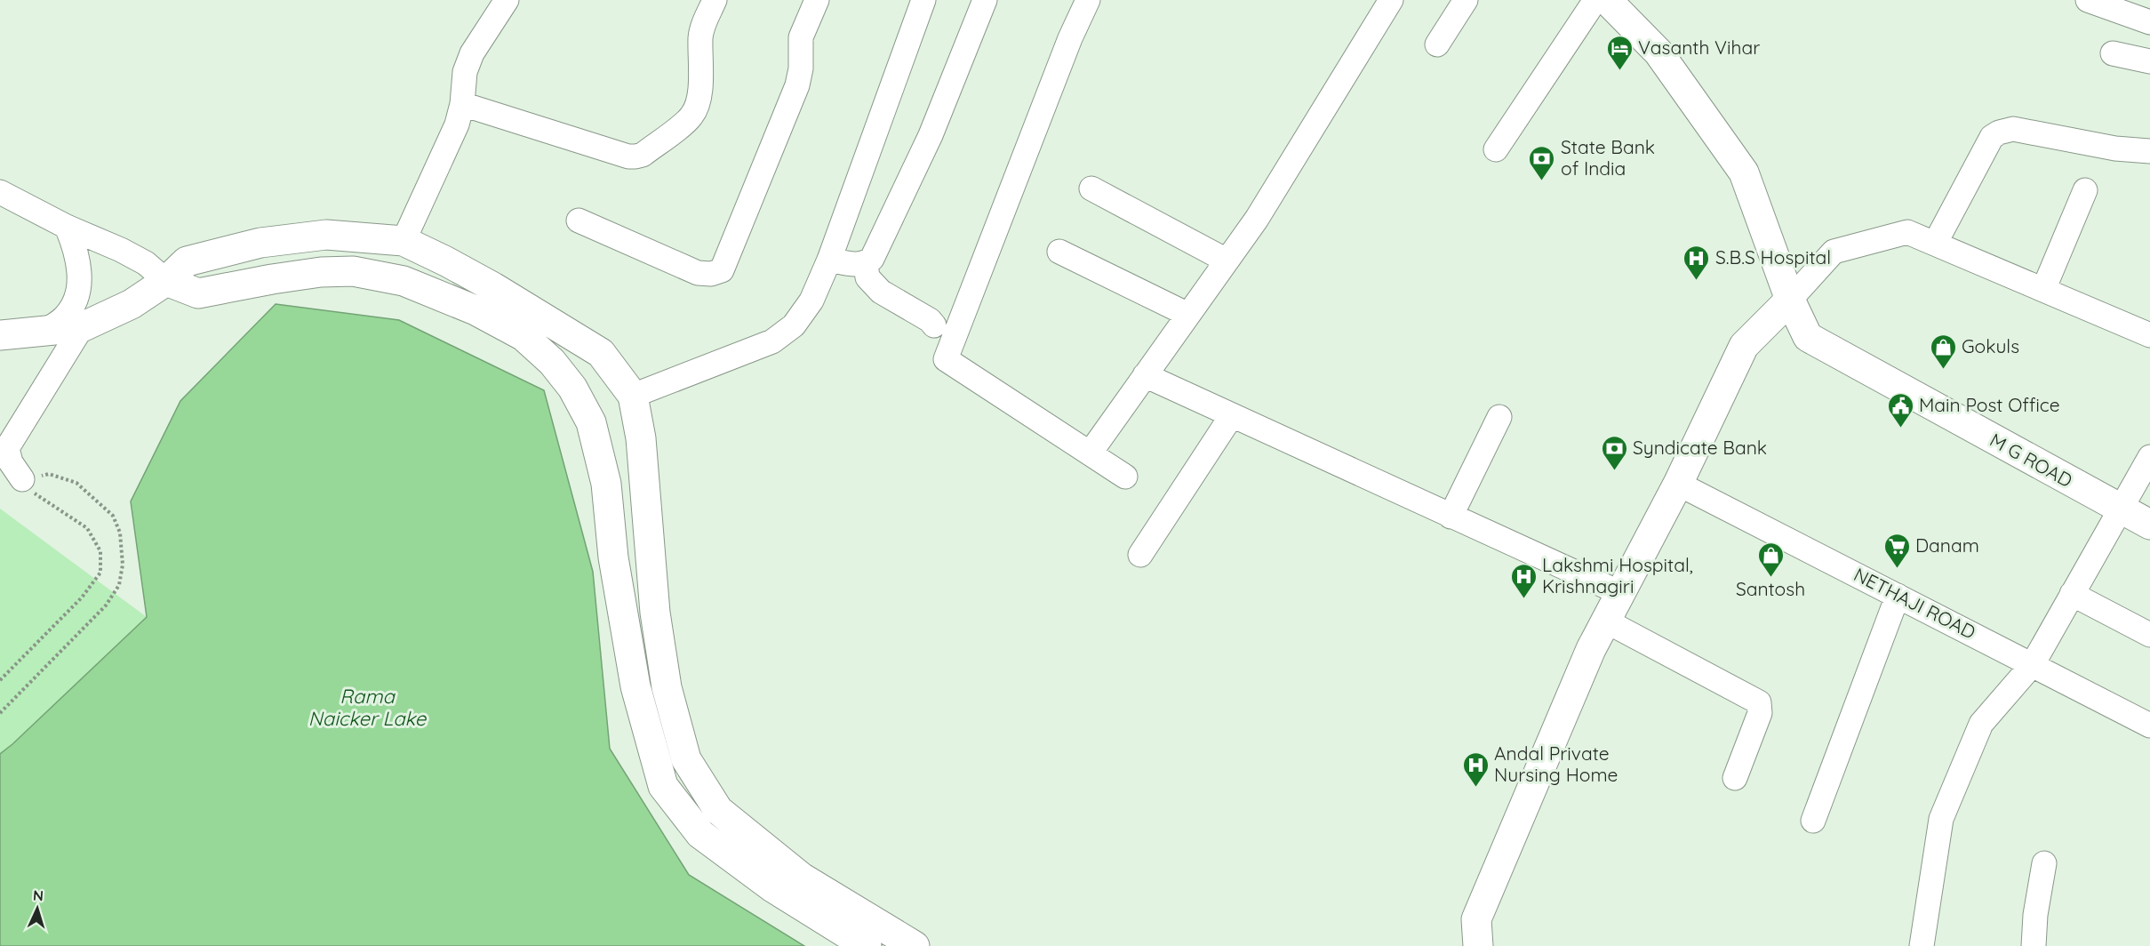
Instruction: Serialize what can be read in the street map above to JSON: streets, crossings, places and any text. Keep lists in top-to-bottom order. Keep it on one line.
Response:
{"streets":{"main road":["M G ROAD"],"street":["NETHAJI ROAD"]},"water":["Rama Naicker Lake"],"places":{"hotel":["Vasanth Vihar"],"bank":["State Bank of India","Syndicate Bank"],"hospital":["S.B.S Hospital","Lakshmi Hospital, Krishnagiri","Andal Private Nursing Home"],"shop":["Gokuls","Santosh"],"public building":["Main Post Office"],"supermarket":["Danam"]},"north":"top"}
